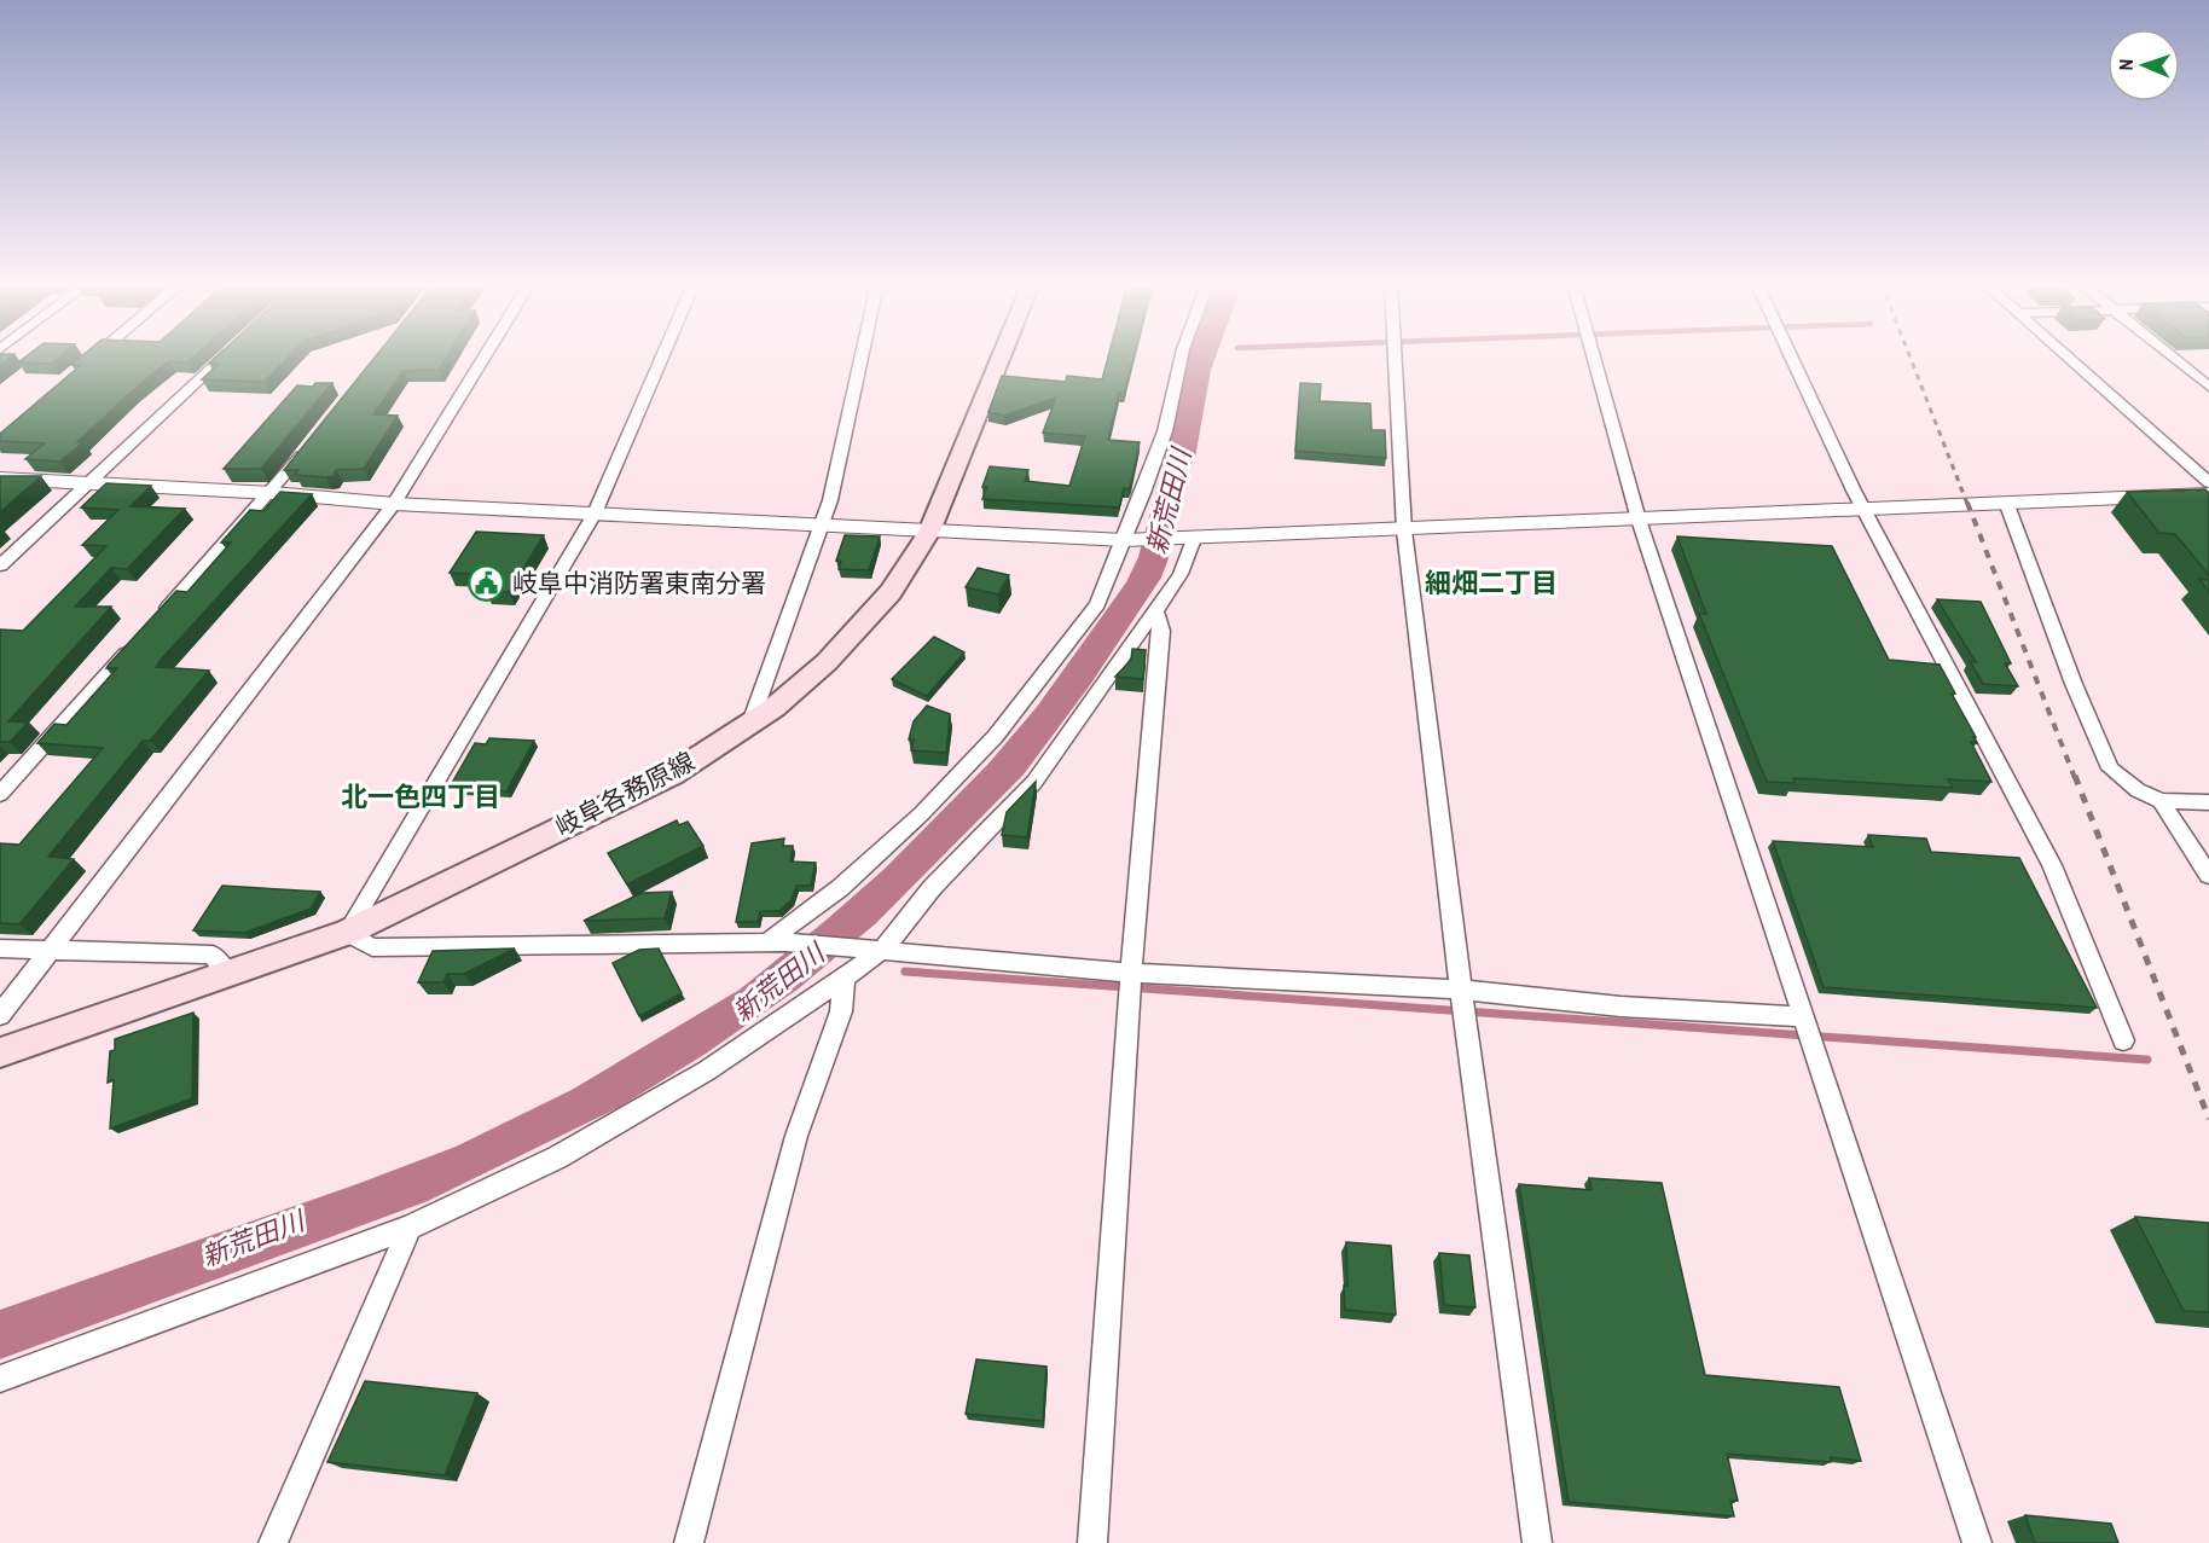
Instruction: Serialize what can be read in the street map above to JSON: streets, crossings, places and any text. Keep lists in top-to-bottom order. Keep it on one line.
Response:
{"streets":{"main road":["岐阜各務原線"]},"districts":["細畑二丁目","北一色四丁目"],"water":["新荒田川"],"places":{"public building":["岐阜中消防署東南分署"]},"north":"left"}
